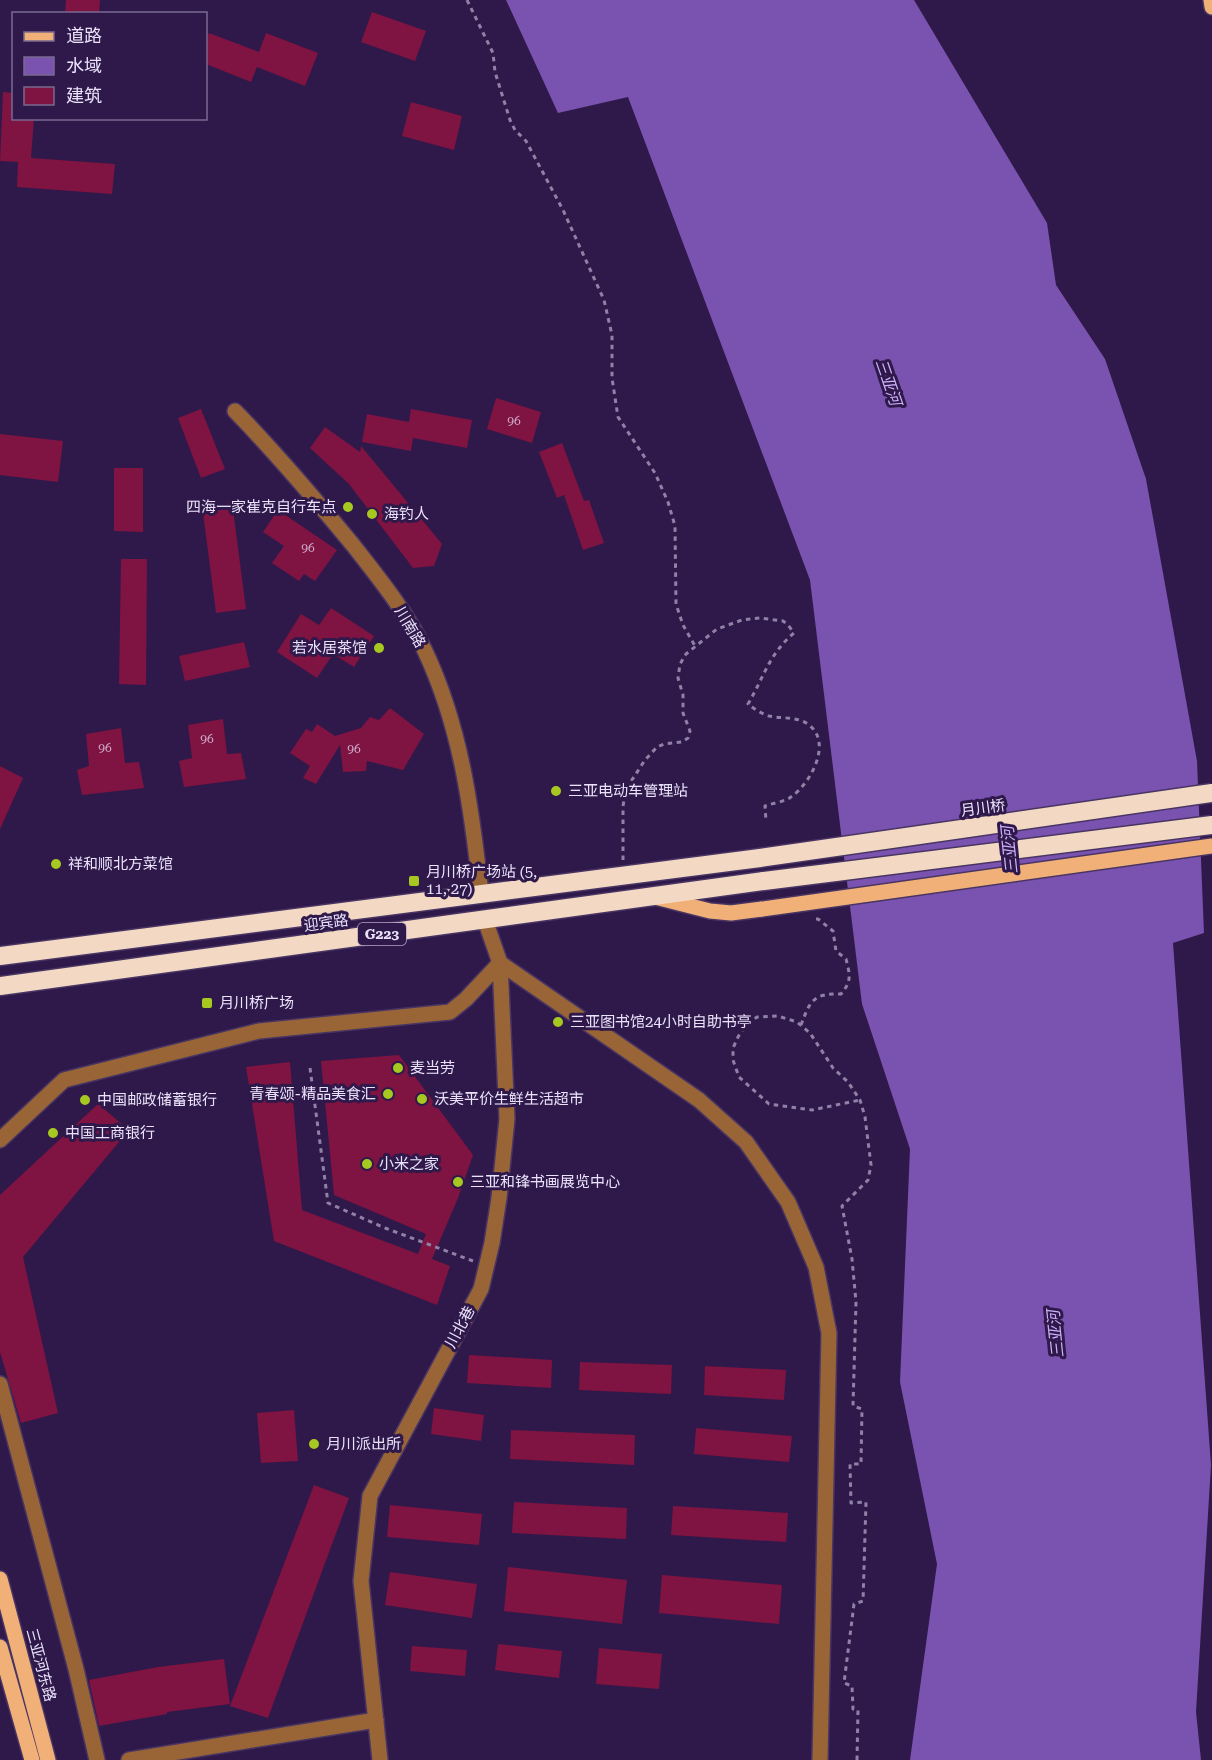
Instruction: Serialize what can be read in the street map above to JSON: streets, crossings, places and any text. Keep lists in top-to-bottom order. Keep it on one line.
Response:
{"streets":{"highway":["月川桥","迎宾路","G223"],"main road":["三亚河东路"],"street":["川南路","川北巷"]},"crossings":[["川南路","迎宾路"],["月川桥","迎宾路"],["迎宾路","川北巷"]],"water":["三亚河"],"places":{"other":["四海一家崔克自行车点","海钓人","若水居茶馆","三亚电动车管理站","祥和顺北方菜馆","三亚图书馆24小时自助书亭","麦当劳","青春颂-精品美食汇","沃美平价生鲜生活超市","中国邮政储蓄银行","中国工商银行","小米之家","三亚和锋书画展览中心","月川派出所"],"transit":["月川桥广场站 (5, 11, 27)","月川桥广场"]},"house_numbers":["96","96","96","96","96"],"legend":["道路","水域","建筑"]}
